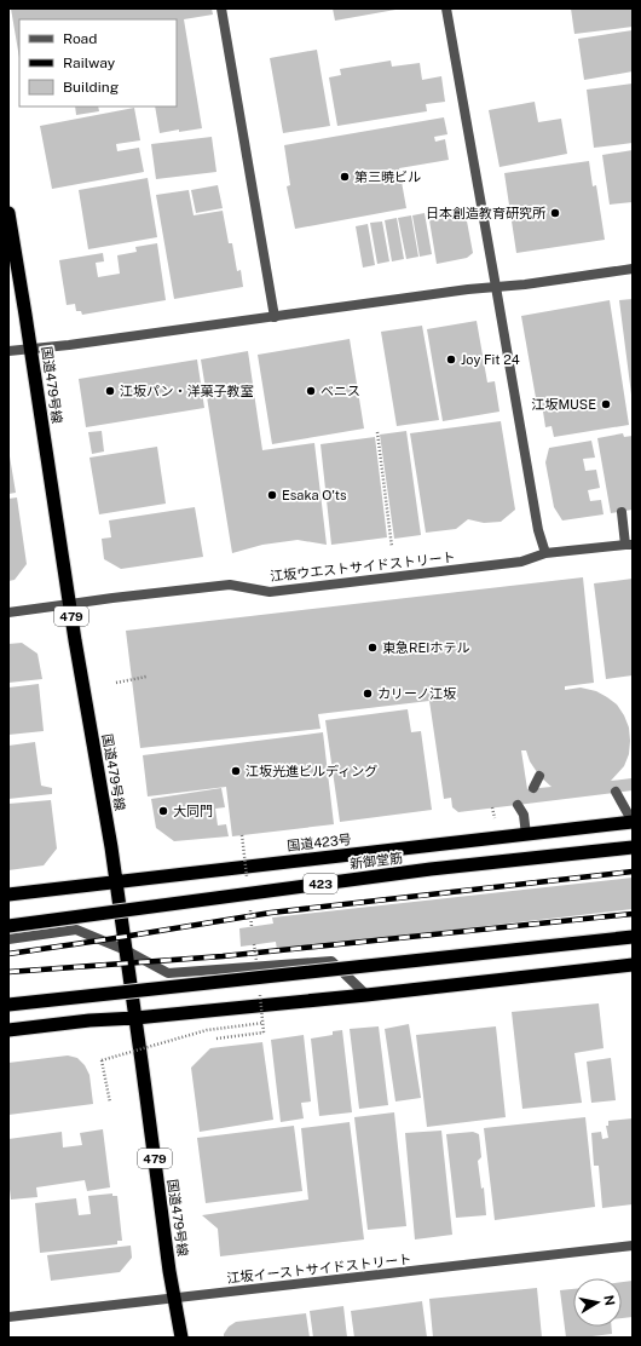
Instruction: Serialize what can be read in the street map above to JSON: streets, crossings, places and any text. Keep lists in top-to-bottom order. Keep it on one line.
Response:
{"streets":{"highway":["国道479号線","479","国道423号","新御堂筋","423"],"street":["江坂ウエストサイドストリート","江坂イーストサイドストリート"]},"crossings":[["国道479号線","江坂ウエストサイドストリート"],["国道479号線","国道423号"],["国道479号線","江坂イーストサイドストリート"]],"places":["第三暁ビル","日本創造教育研究所","Joy Fit 24","江坂パン・洋菓子教室","ベニス","江坂MUSE","Esaka O'ts","東急REIホテル","カリーノ江坂","江坂光進ビルディング","大同門"],"legend":["Road","Railway","Building"],"north":"right"}
